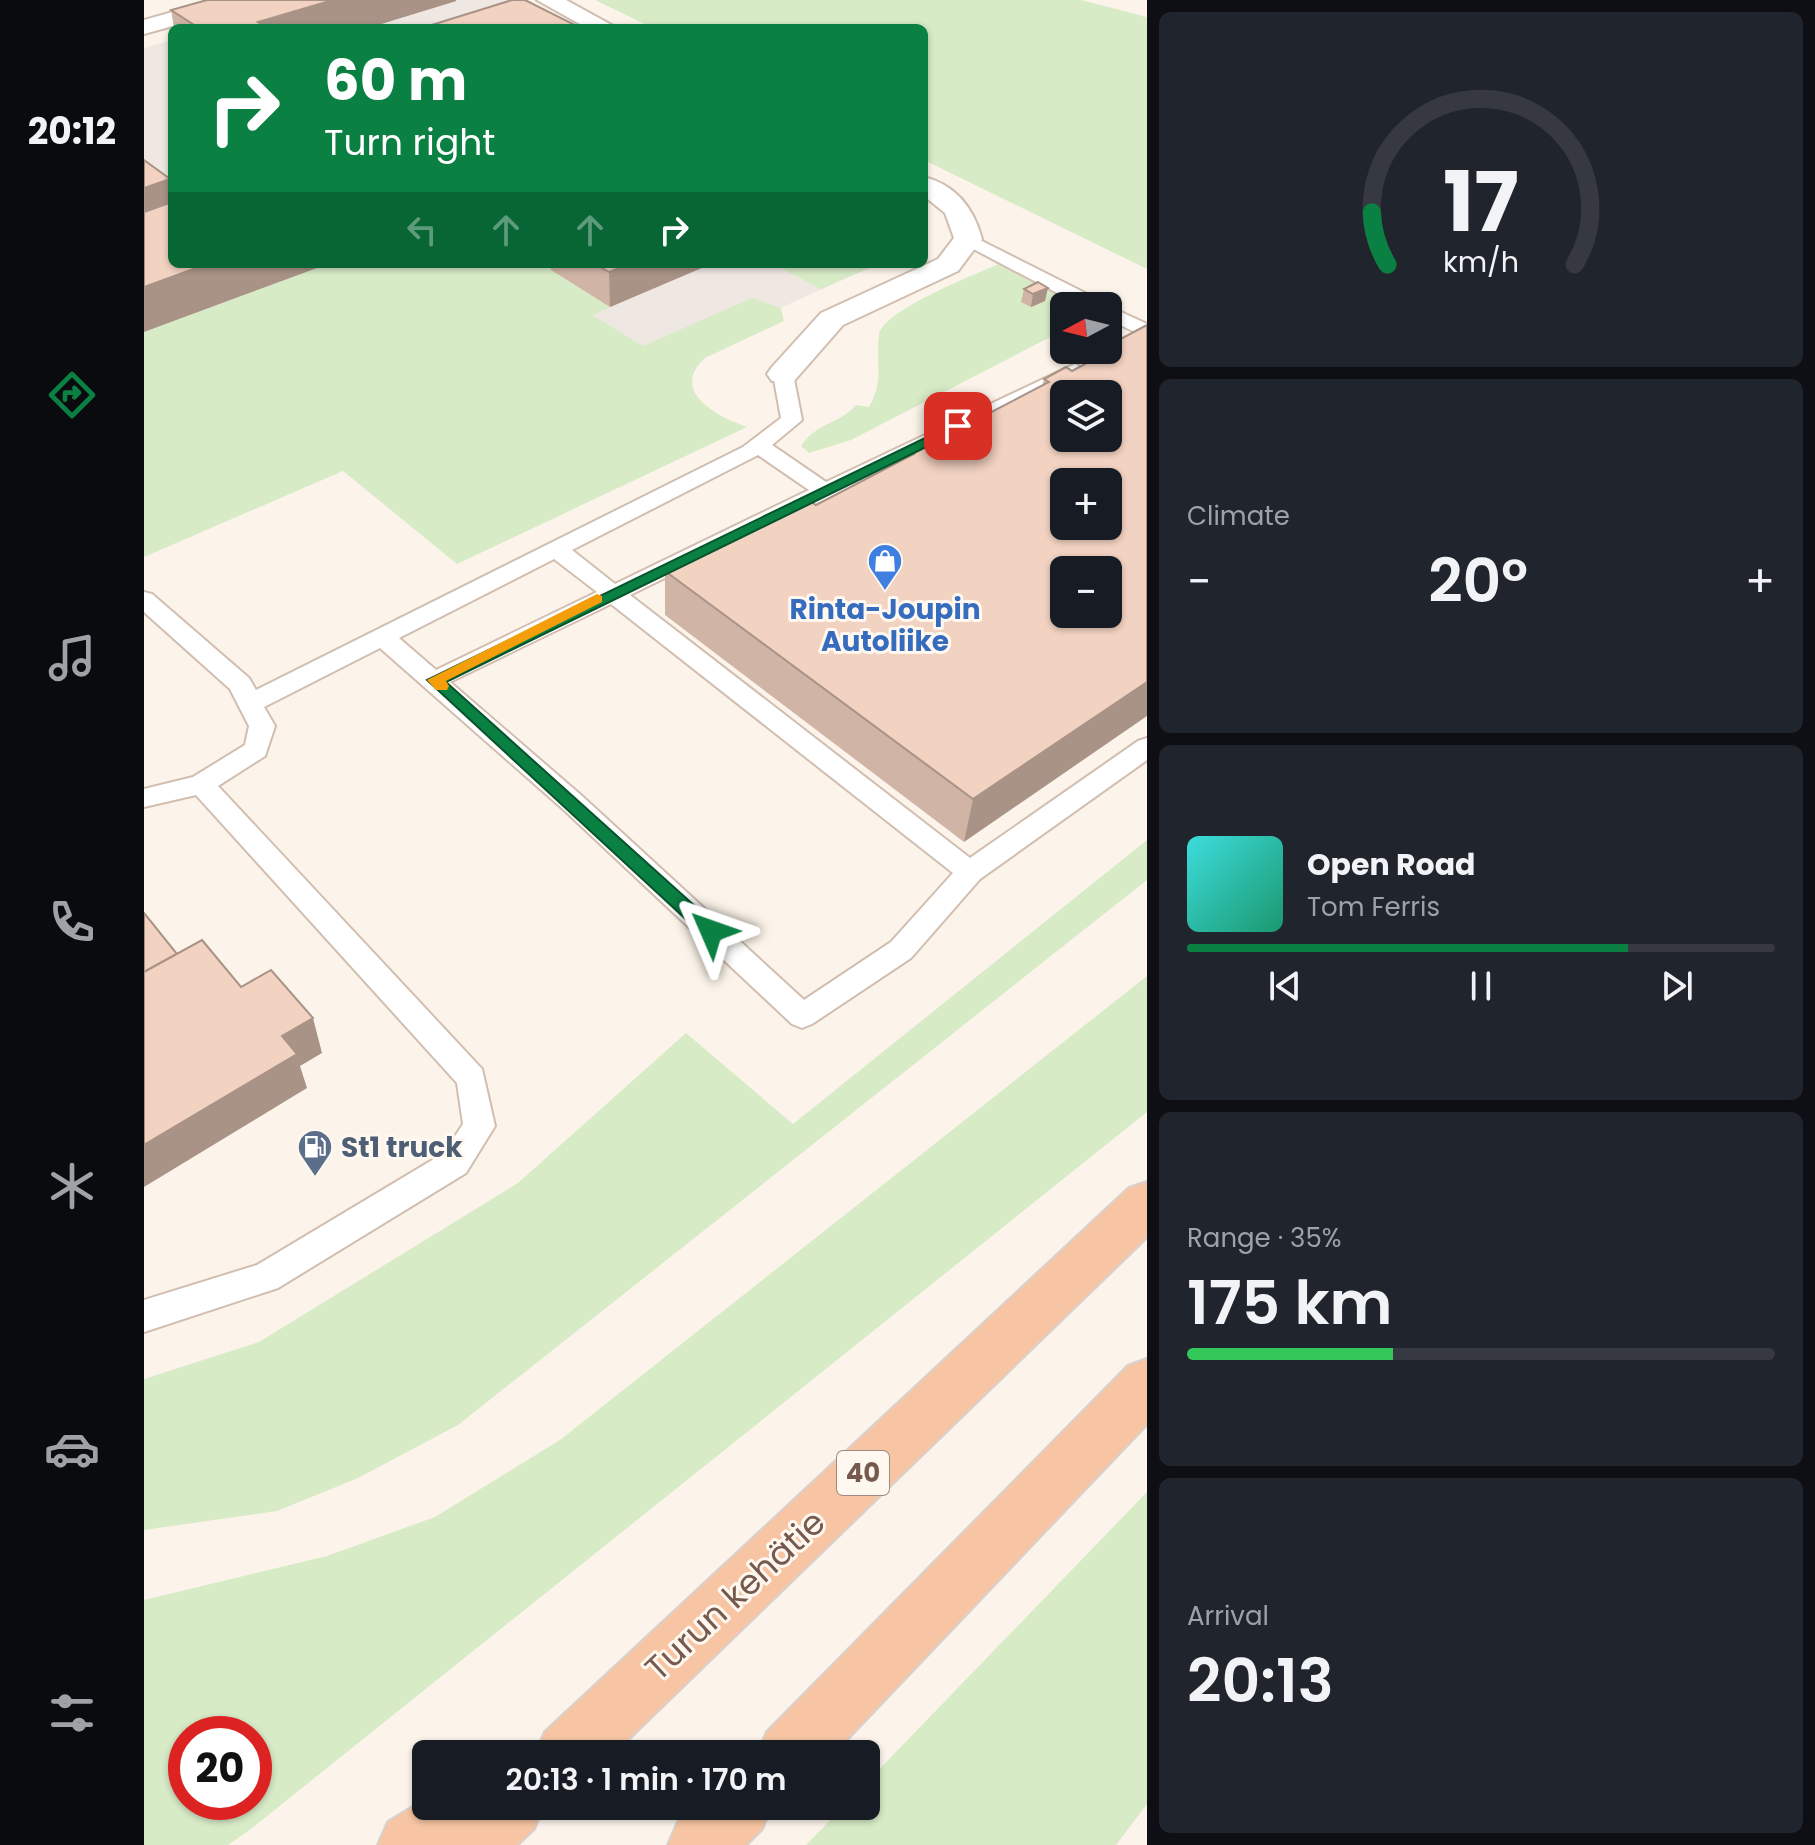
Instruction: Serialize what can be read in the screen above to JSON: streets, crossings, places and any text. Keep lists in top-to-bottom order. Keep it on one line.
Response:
{"streets":{"highway":["40","Turun kehätie"]},"places":{"shop":["Rinta-Joupin Autoliike"],"fuel station":["St1 truck"]},"north":"left","page":{"tabs":"20:12","turn":["60 m","Turn right"],"map_buttons":["+","−"],"tile":["Climate",["Range · 35%","175 km"],["Arrival","20:13"]],"heat":["−","20°","+"],"song":["Open Road","Tom Ferris"],"limit":"20","trip":"20:13 · 1 min · 170 m","gauge":["17","km/h"]}}
